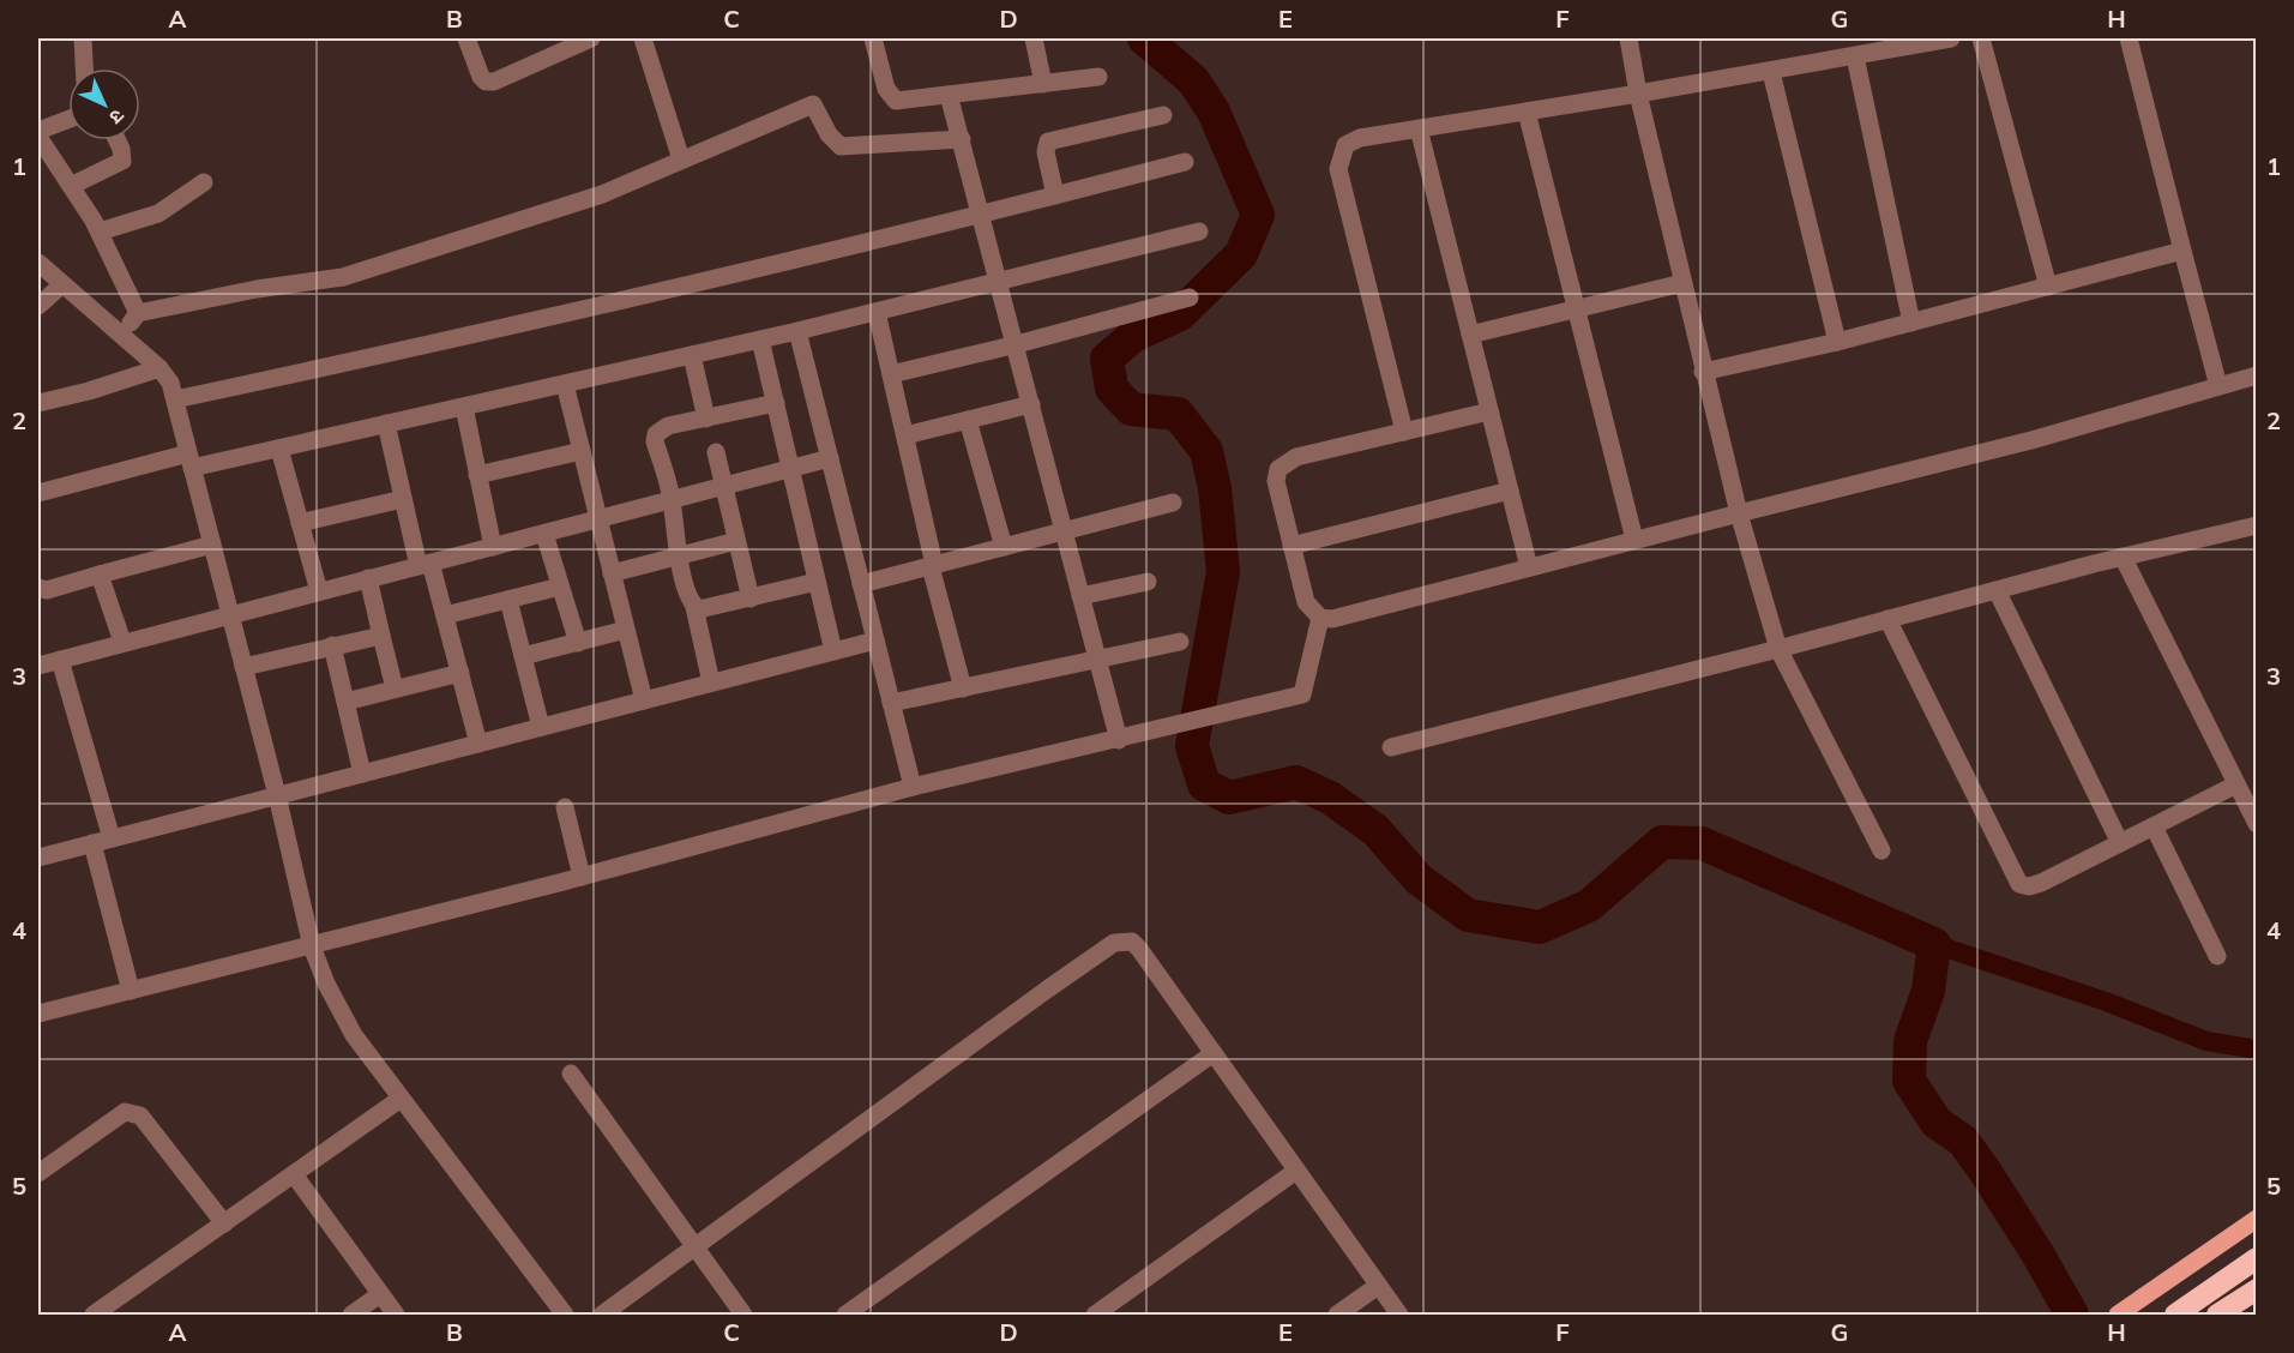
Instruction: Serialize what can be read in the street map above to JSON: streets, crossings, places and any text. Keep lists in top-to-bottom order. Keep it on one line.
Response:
{"north":"bottom right","grid":{"columns":["A","B","C","D","E","F","G","H"],"rows":["1","2","3","4","5"]}}
